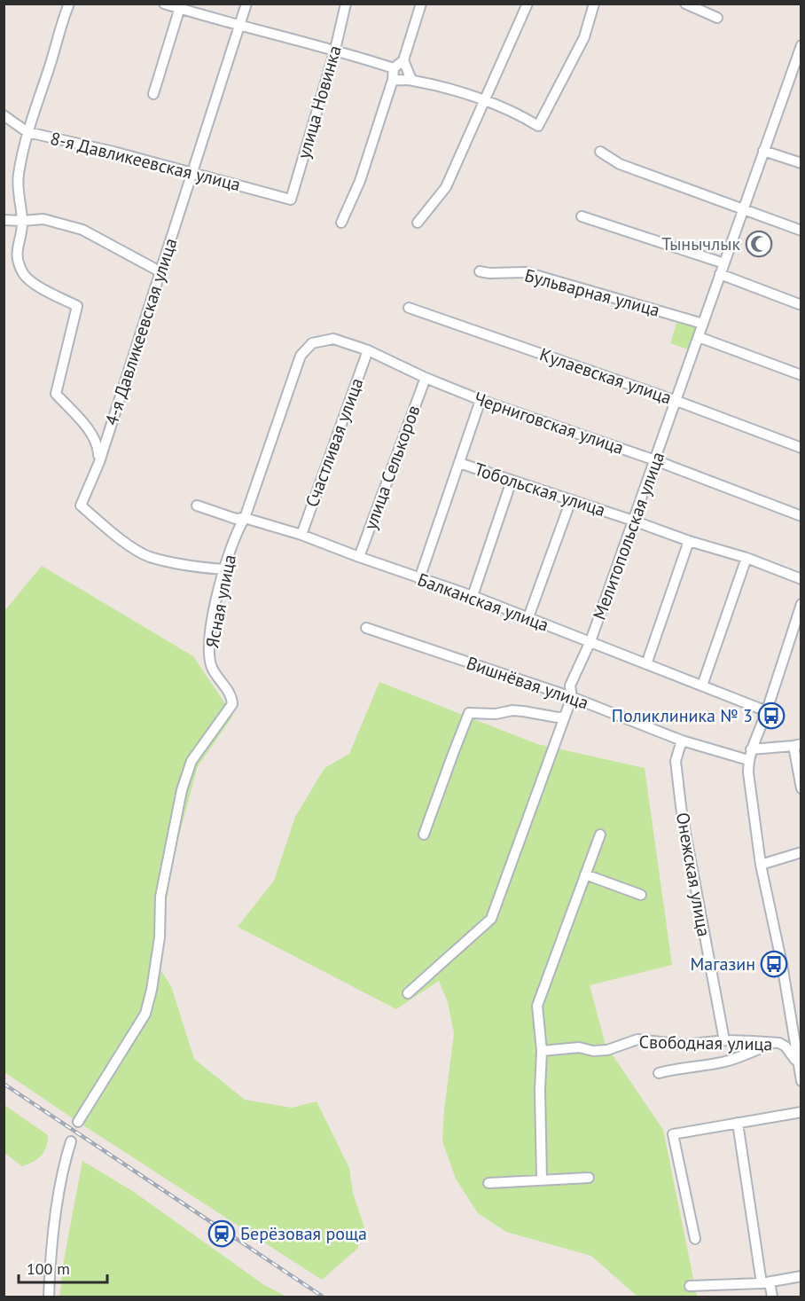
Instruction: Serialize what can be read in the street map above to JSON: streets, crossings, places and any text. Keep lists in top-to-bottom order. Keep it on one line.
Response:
{"streets":{"street":["улица Новинка","8-я Давликеевская улица","Бульварная улица","4-я Давликеевская улица","Кулаевская улица","Черниговская улица","Счастливая улица","улица Селькоров","Тобольская улица","Мелитопольская улица","Ясная улица","Балканская улица","Вишнёвая улица","Онежская улица","Свободная улица"]},"crossings":[["улица Новинка","8-я Давликеевская улица"],["8-я Давликеевская улица","4-я Давликеевская улица"],["Бульварная улица","Мелитопольская улица"],["4-я Давликеевская улица","Ясная улица"],["Кулаевская улица","Мелитопольская улица"],["Черниговская улица","Счастливая улица"],["Черниговская улица","улица Селькоров"],["Черниговская улица","Мелитопольская улица"],["Черниговская улица","Ясная улица"],["Счастливая улица","Балканская улица"],["улица Селькоров","Балканская улица"],["Тобольская улица","Мелитопольская улица"],["Мелитопольская улица","Балканская улица"],["Мелитопольская улица","Вишнёвая улица"],["Ясная улица","Балканская улица"],["Вишнёвая улица","Онежская улица"],["Онежская улица","Свободная улица"]],"places":{"mosque":["Тынычлык"],"bus stop":["Поликлиника № 3","Магазин"],"station":["Берёзовая роща"]},"scale_bar":"100 m"}
